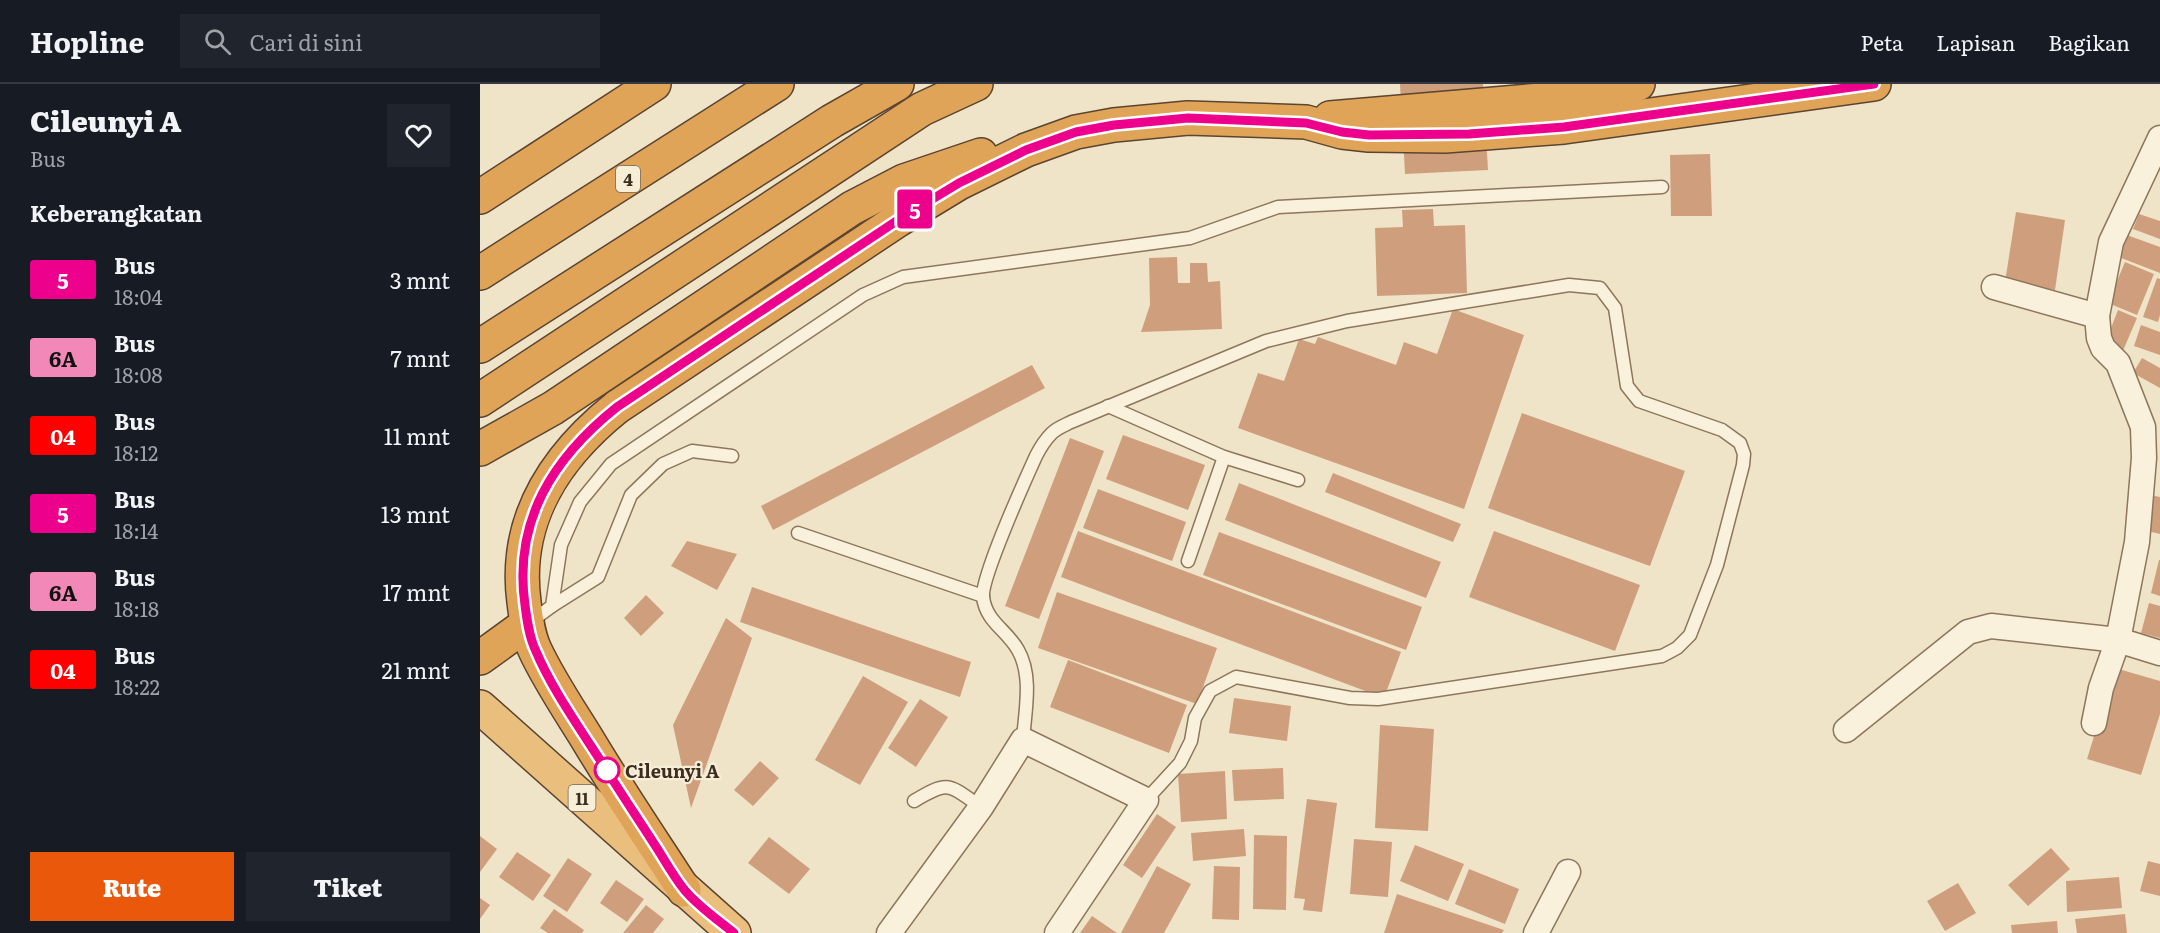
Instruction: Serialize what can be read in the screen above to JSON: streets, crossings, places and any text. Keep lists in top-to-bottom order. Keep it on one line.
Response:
{"streets":{"highway":["4","11"]},"places":["Cileunyi A"],"lines":["bus line 5"],"page":{"header":"Hopline","search":"Cari di sini","nav":["Peta","Lapisan","Bagikan"],"heading":[["Cileunyi A","Bus"],"Keberangkatan"],"on_map":"5","list":[{"mark":"5","name":"Bus","note":"18:04","value":"3 mnt"},{"mark":"6A","name":"Bus","note":"18:08","value":"7 mnt"},{"mark":"04","name":"Bus","note":"18:12","value":"11 mnt"},{"mark":"5","name":"Bus","note":"18:14","value":"13 mnt"},{"mark":"6A","name":"Bus","note":"18:18","value":"17 mnt"},{"mark":"04","name":"Bus","note":"18:22","value":"21 mnt"}],"buttons":["Rute","Tiket"]}}
